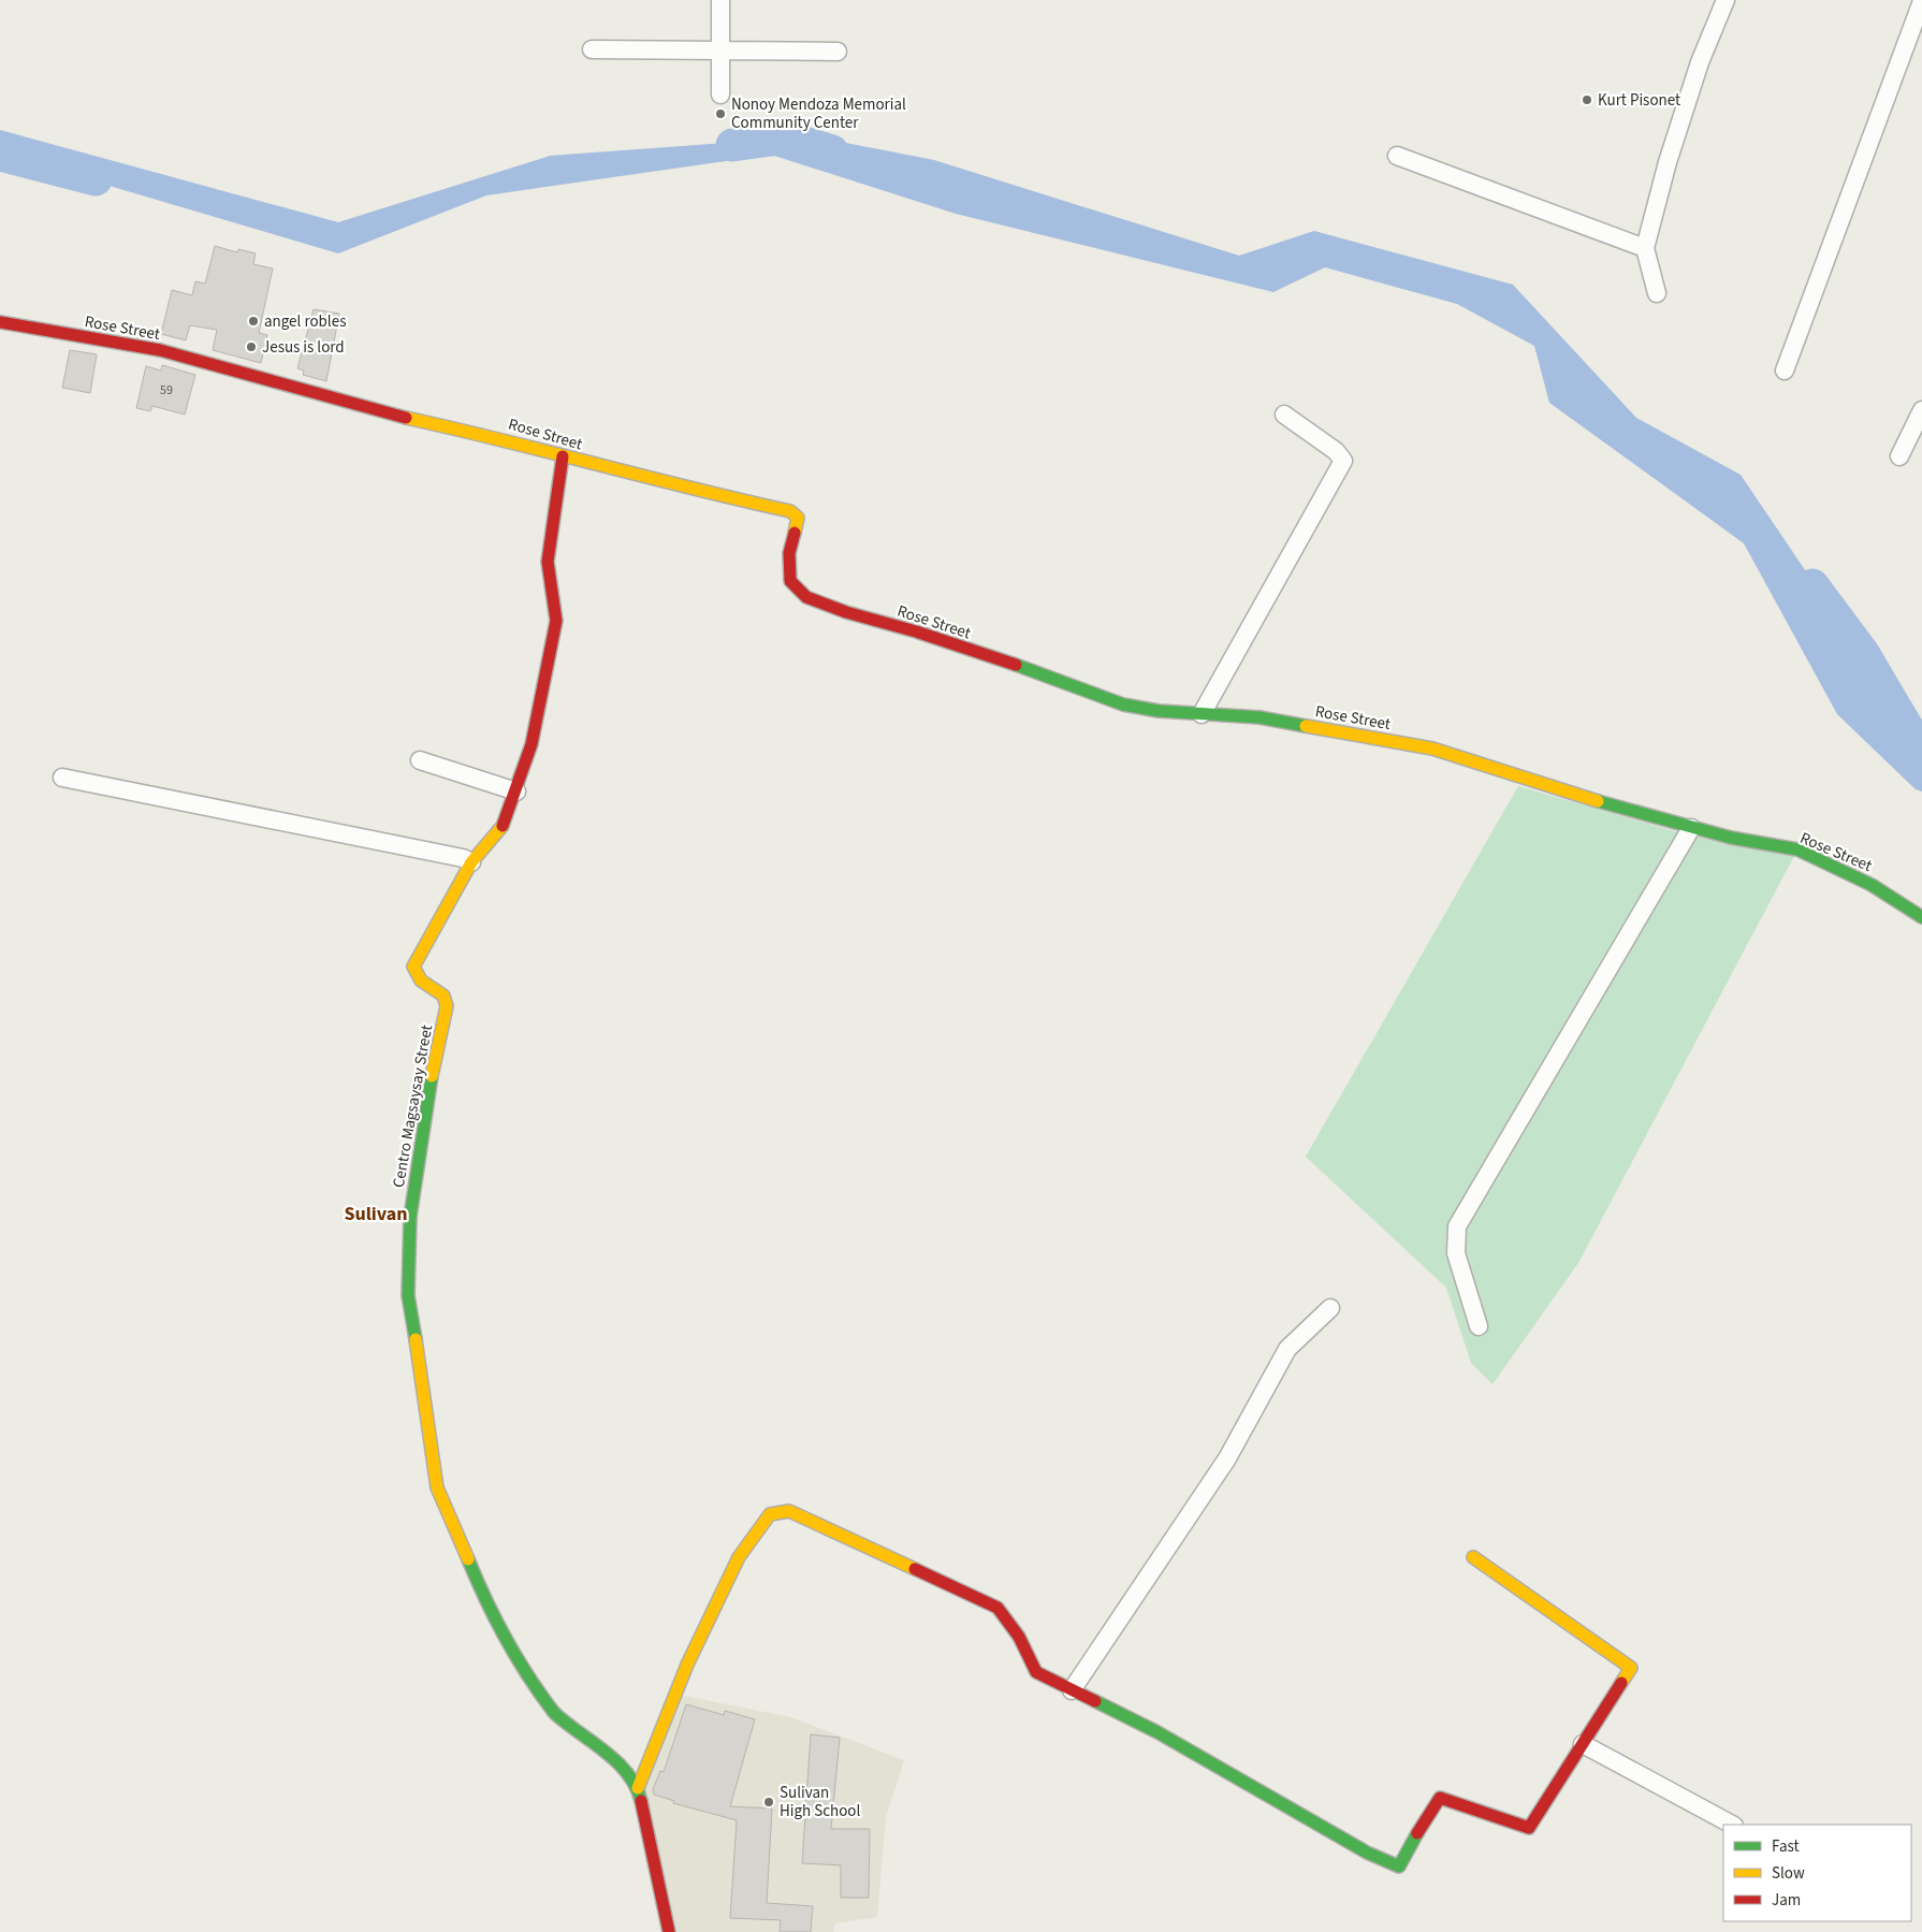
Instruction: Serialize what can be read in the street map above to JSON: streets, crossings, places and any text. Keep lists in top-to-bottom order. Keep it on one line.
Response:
{"streets":{"street":["Rose Street","Centro Magsaysay Street"]},"crossings":[["Rose Street","Centro Magsaysay Street"]],"districts":["Sulivan"],"places":["Kurt Pisonet","Nonoy Mendoza Memorial Community Center","angel robles","Jesus is lord","Sulivan High School"],"house_numbers":["59"],"legend":["Fast","Slow","Jam"]}
